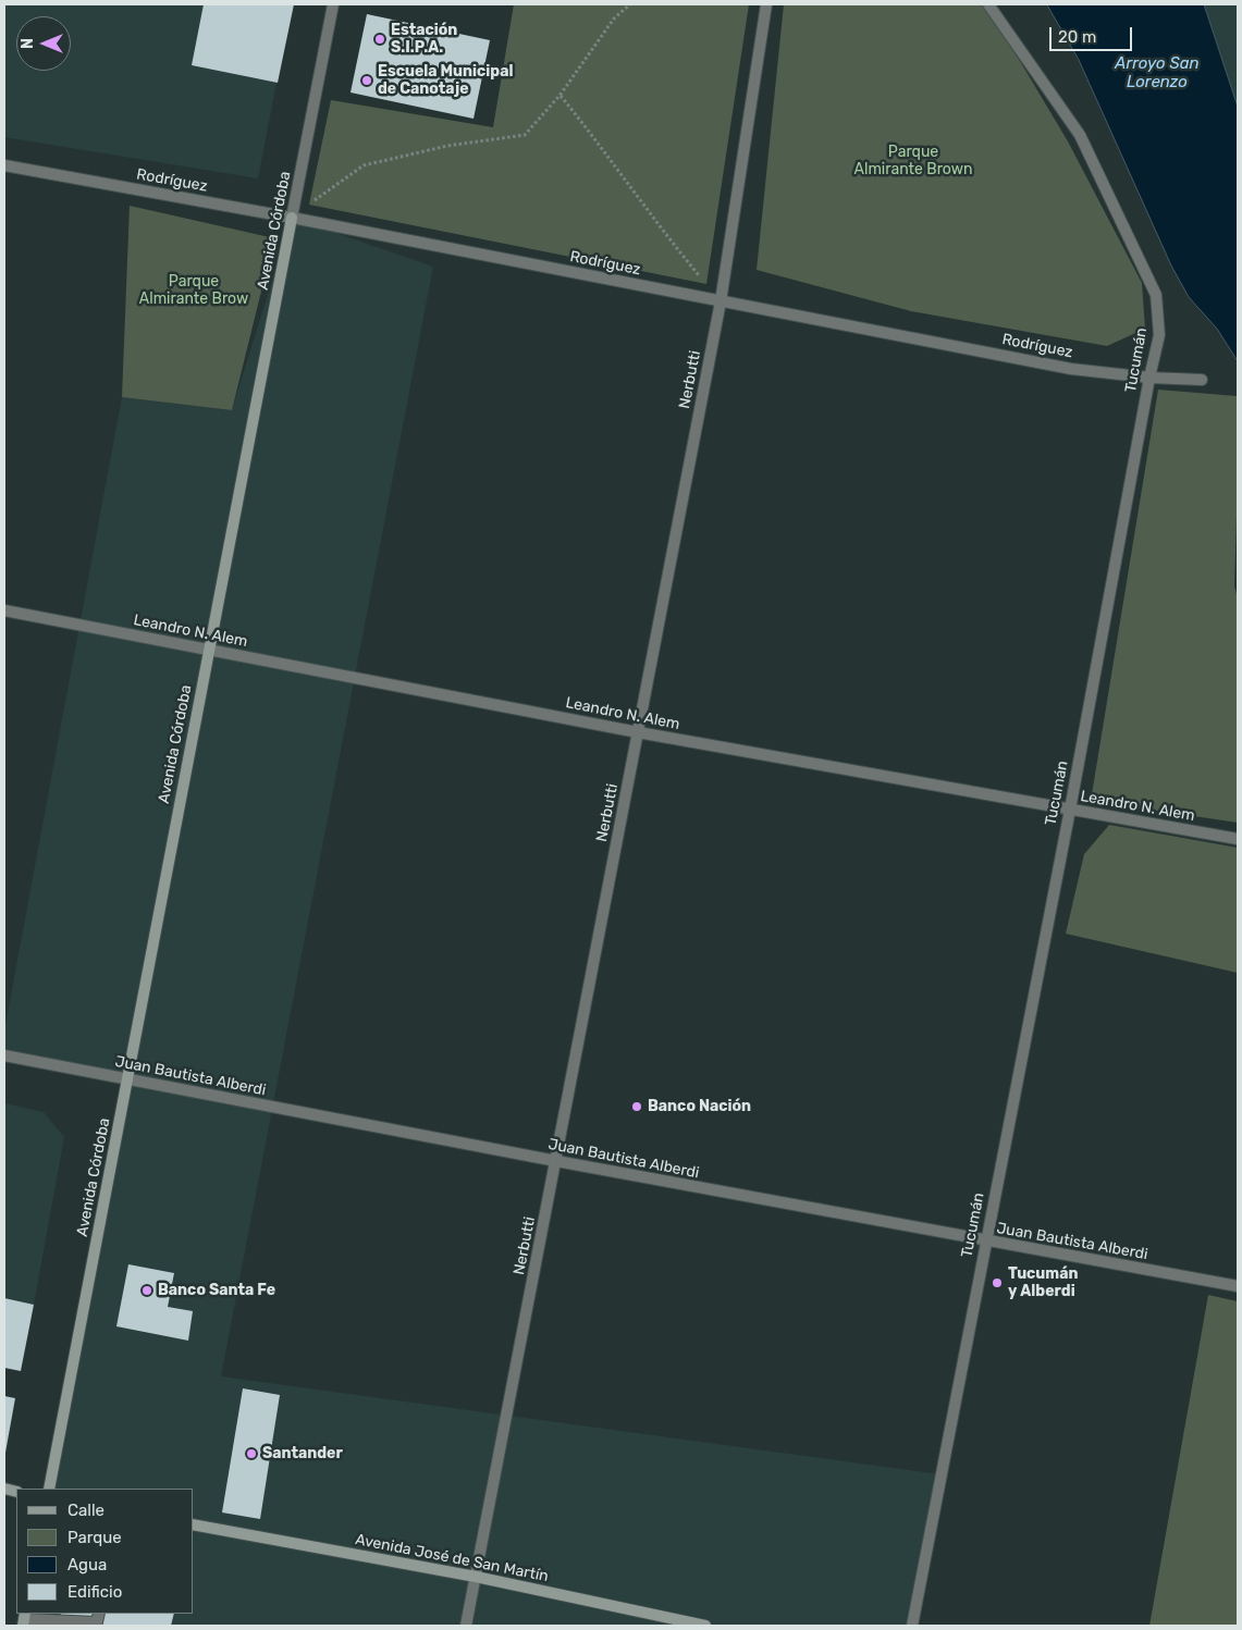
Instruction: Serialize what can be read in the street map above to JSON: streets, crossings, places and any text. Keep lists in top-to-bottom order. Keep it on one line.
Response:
{"streets":{"main road":["Avenida Córdoba","Avenida José de San Martín"],"street":["Rodríguez","Tucumán","Nerbutti","Leandro N. Alem","Juan Bautista Alberdi"]},"crossings":[["Rodríguez","Avenida Córdoba"],["Rodríguez","Tucumán"],["Rodríguez","Nerbutti"],["Avenida Córdoba","Leandro N. Alem"],["Avenida Córdoba","Juan Bautista Alberdi"],["Tucumán","Leandro N. Alem"],["Tucumán","Juan Bautista Alberdi"],["Nerbutti","Leandro N. Alem"],["Nerbutti","Juan Bautista Alberdi"],["Nerbutti","Avenida José de San Martín"]],"water":["Arroyo San Lorenzo"],"parks":["Parque Almirante Brown","Parque Almirante Brow"],"places":["Estación S.I.P.A.","Escuela Municipal de Canotaje","Banco Nación","Tucumán y Alberdi","Banco Santa Fe","Santander"],"legend":["Calle","Parque","Agua","Edificio"],"scale_bar":"20 m","north":"left"}
